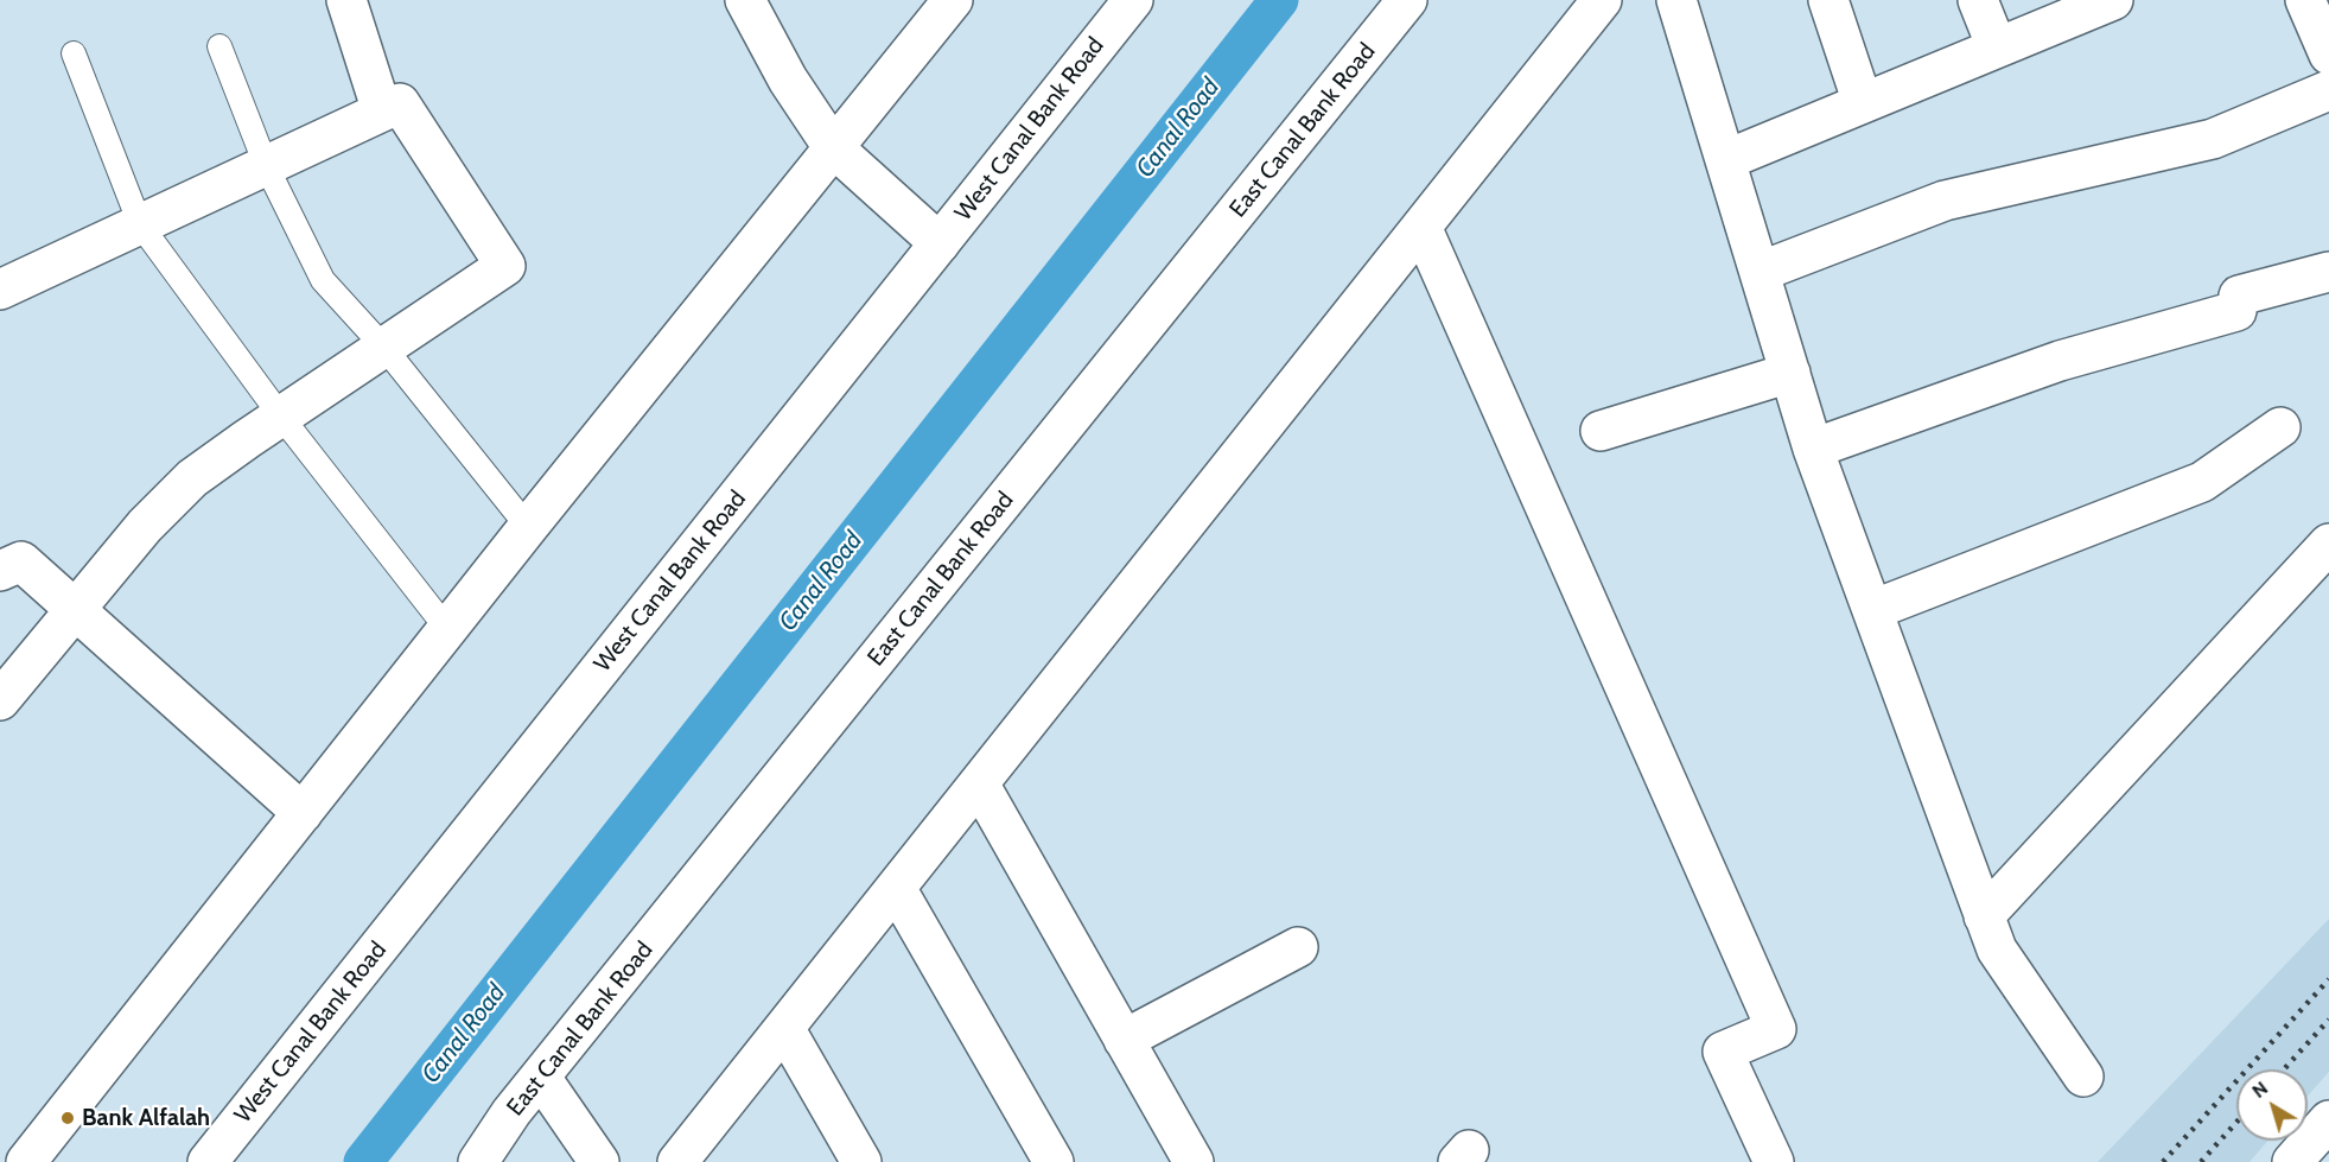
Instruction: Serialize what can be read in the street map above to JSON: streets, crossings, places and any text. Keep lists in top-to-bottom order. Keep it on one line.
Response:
{"streets":{"main road":["West Canal Bank Road","East Canal Bank Road"]},"water":["Canal Road"],"places":["Bank Alfalah"],"north":"top left"}
